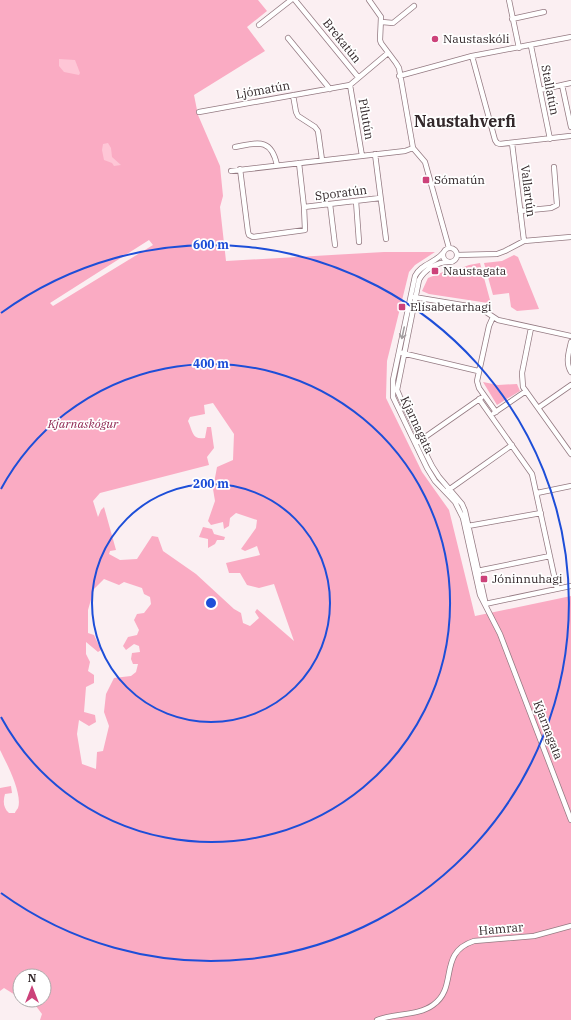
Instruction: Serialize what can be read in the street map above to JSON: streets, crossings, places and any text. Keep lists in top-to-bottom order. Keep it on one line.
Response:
{"streets":{"street":["Brekatún","Ljómatún","Stallatún","Pílutún","Vallartún","Sporatún","Kjarnagata","Hamrar"]},"crossings":[["Ljómatún","Pílutún"]],"districts":["Naustahverfi"],"parks":["Kjarnaskógur"],"places":{"other":["Naustaskóli"],"transit":["Sómatún","Naustagata","Elísabetarhagi","Jóninnuhagi"]},"north":"top","rings":["600 m","400 m","200 m"]}
